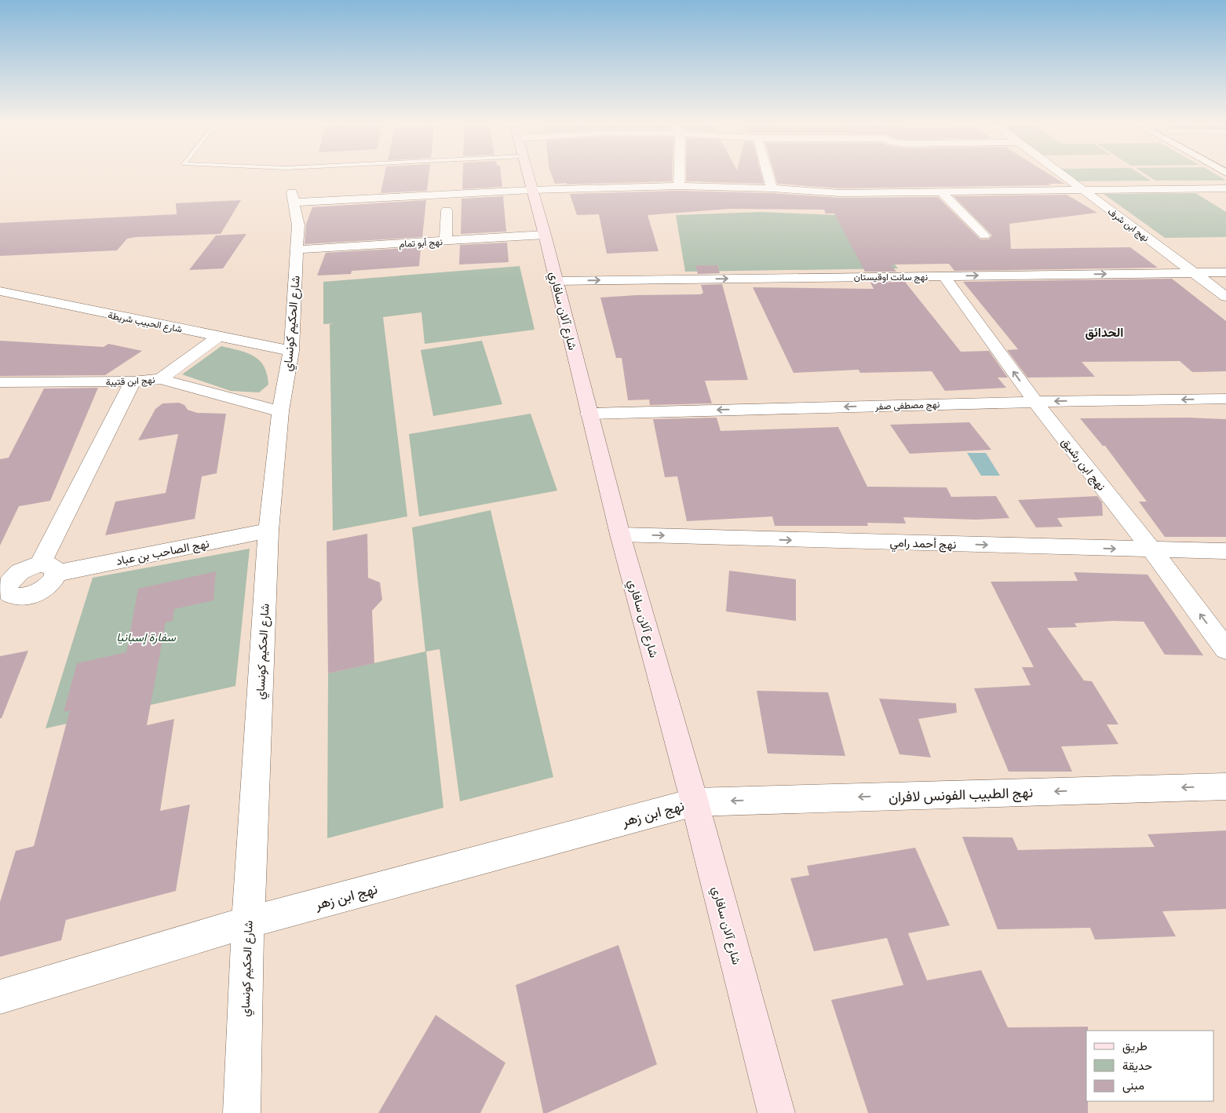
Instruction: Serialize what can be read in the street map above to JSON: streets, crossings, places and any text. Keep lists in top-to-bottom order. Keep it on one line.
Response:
{"streets":{"street":["نهج ابن شرف","نهج أبو تمام","نهج سانت اوقيستان","شارع آلان سافاري","شارع الحبيب شريطة","شارع الحكيم كونساي","نهج ابن قتيبة","نهج مصطفى صفر","نهج ابن رشيق","نهج أحمد رامي","نهج الصاحب بن عباد","نهج الطبيب الفونس لافران","نهج ابن زهر"]},"crossings":[["نهج ابن شرف","نهج سانت اوقيستان"],["نهج أبو تمام","شارع آلان سافاري"],["نهج أبو تمام","شارع الحكيم كونساي"],["نهج سانت اوقيستان","شارع آلان سافاري"],["نهج سانت اوقيستان","نهج ابن رشيق"],["شارع آلان سافاري","شارع الحكيم كونساي"],["شارع آلان سافاري","نهج مصطفى صفر"],["شارع آلان سافاري","نهج أحمد رامي"],["شارع آلان سافاري","نهج الطبيب الفونس لافران"],["شارع آلان سافاري","نهج ابن زهر"],["شارع الحبيب شريطة","شارع الحكيم كونساي"],["شارع الحكيم كونساي","نهج ابن قتيبة"],["شارع الحكيم كونساي","نهج الصاحب بن عباد"],["شارع الحكيم كونساي","نهج ابن زهر"],["نهج مصطفى صفر","نهج ابن رشيق"],["نهج ابن رشيق","نهج أحمد رامي"],["نهج الطبيب الفونس لافران","نهج ابن زهر"]],"one_way":["نهج مصطفى صفر","نهج ابن رشيق","نهج أحمد رامي","نهج الطبيب الفونس لافران"],"districts":["الحدائق"],"parks":["سفارة إسبانيا"],"legend":["طريق","حديقة","مبنى"]}
